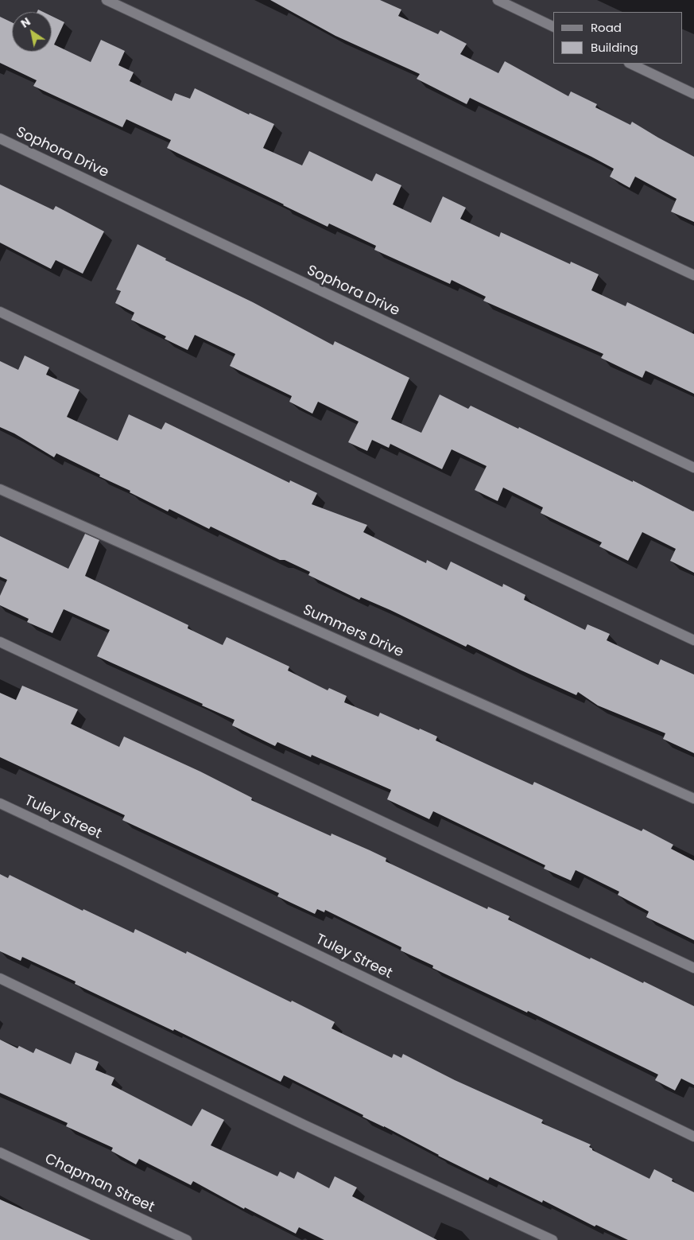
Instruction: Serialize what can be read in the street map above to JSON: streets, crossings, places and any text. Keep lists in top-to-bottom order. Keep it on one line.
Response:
{"streets":{"street":["Sophora Drive","Summers Drive","Tuley Street","Chapman Street"]},"legend":["Road","Building"],"north":"top left"}
